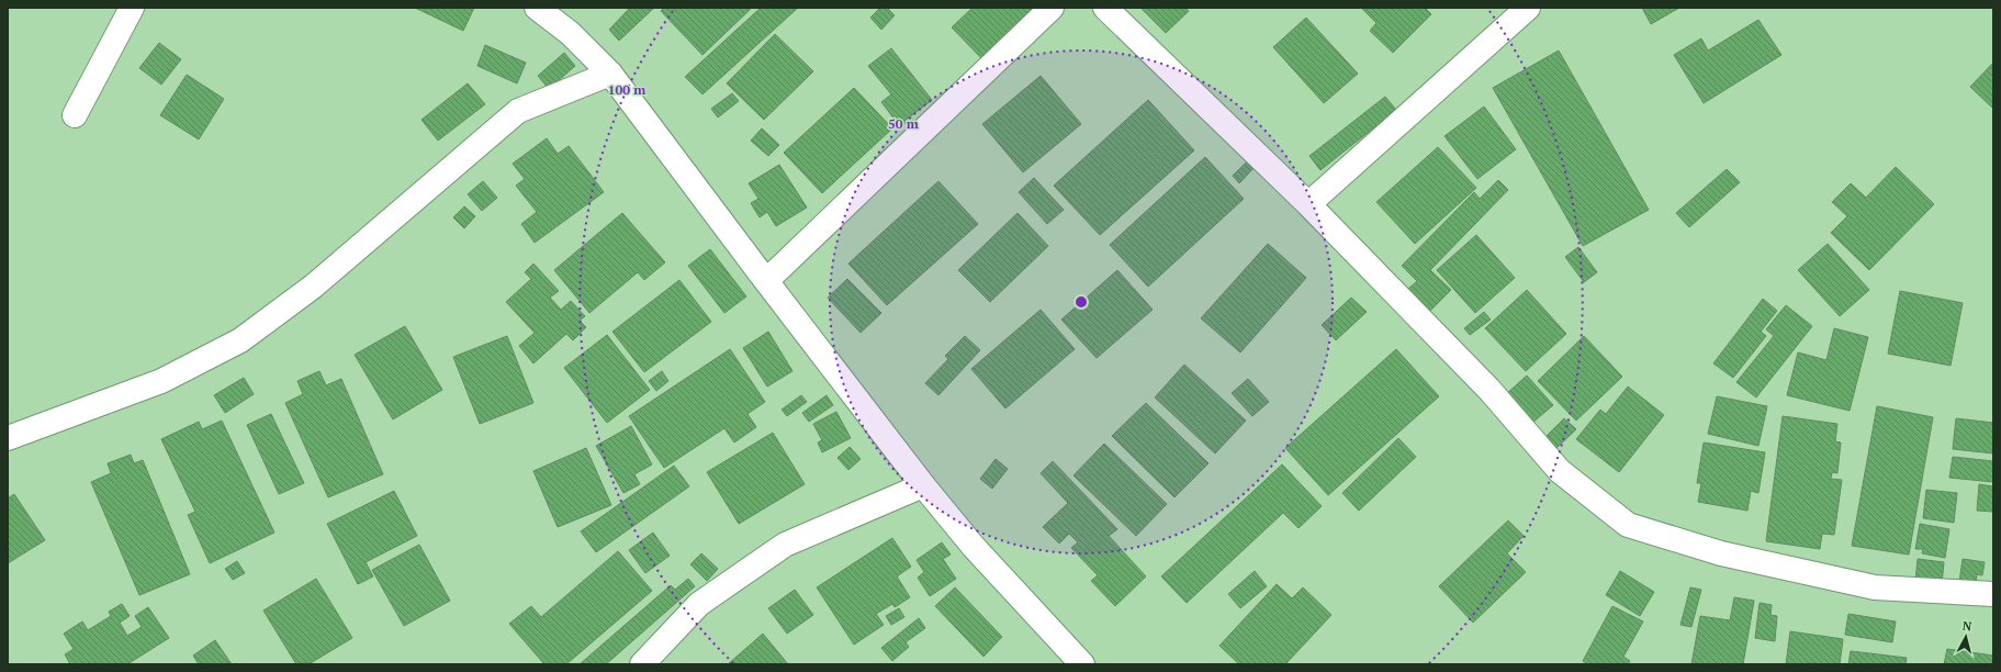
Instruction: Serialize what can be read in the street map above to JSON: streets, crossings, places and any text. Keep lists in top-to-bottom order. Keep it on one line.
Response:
{"north":"top","rings":["100 m","50 m"]}
